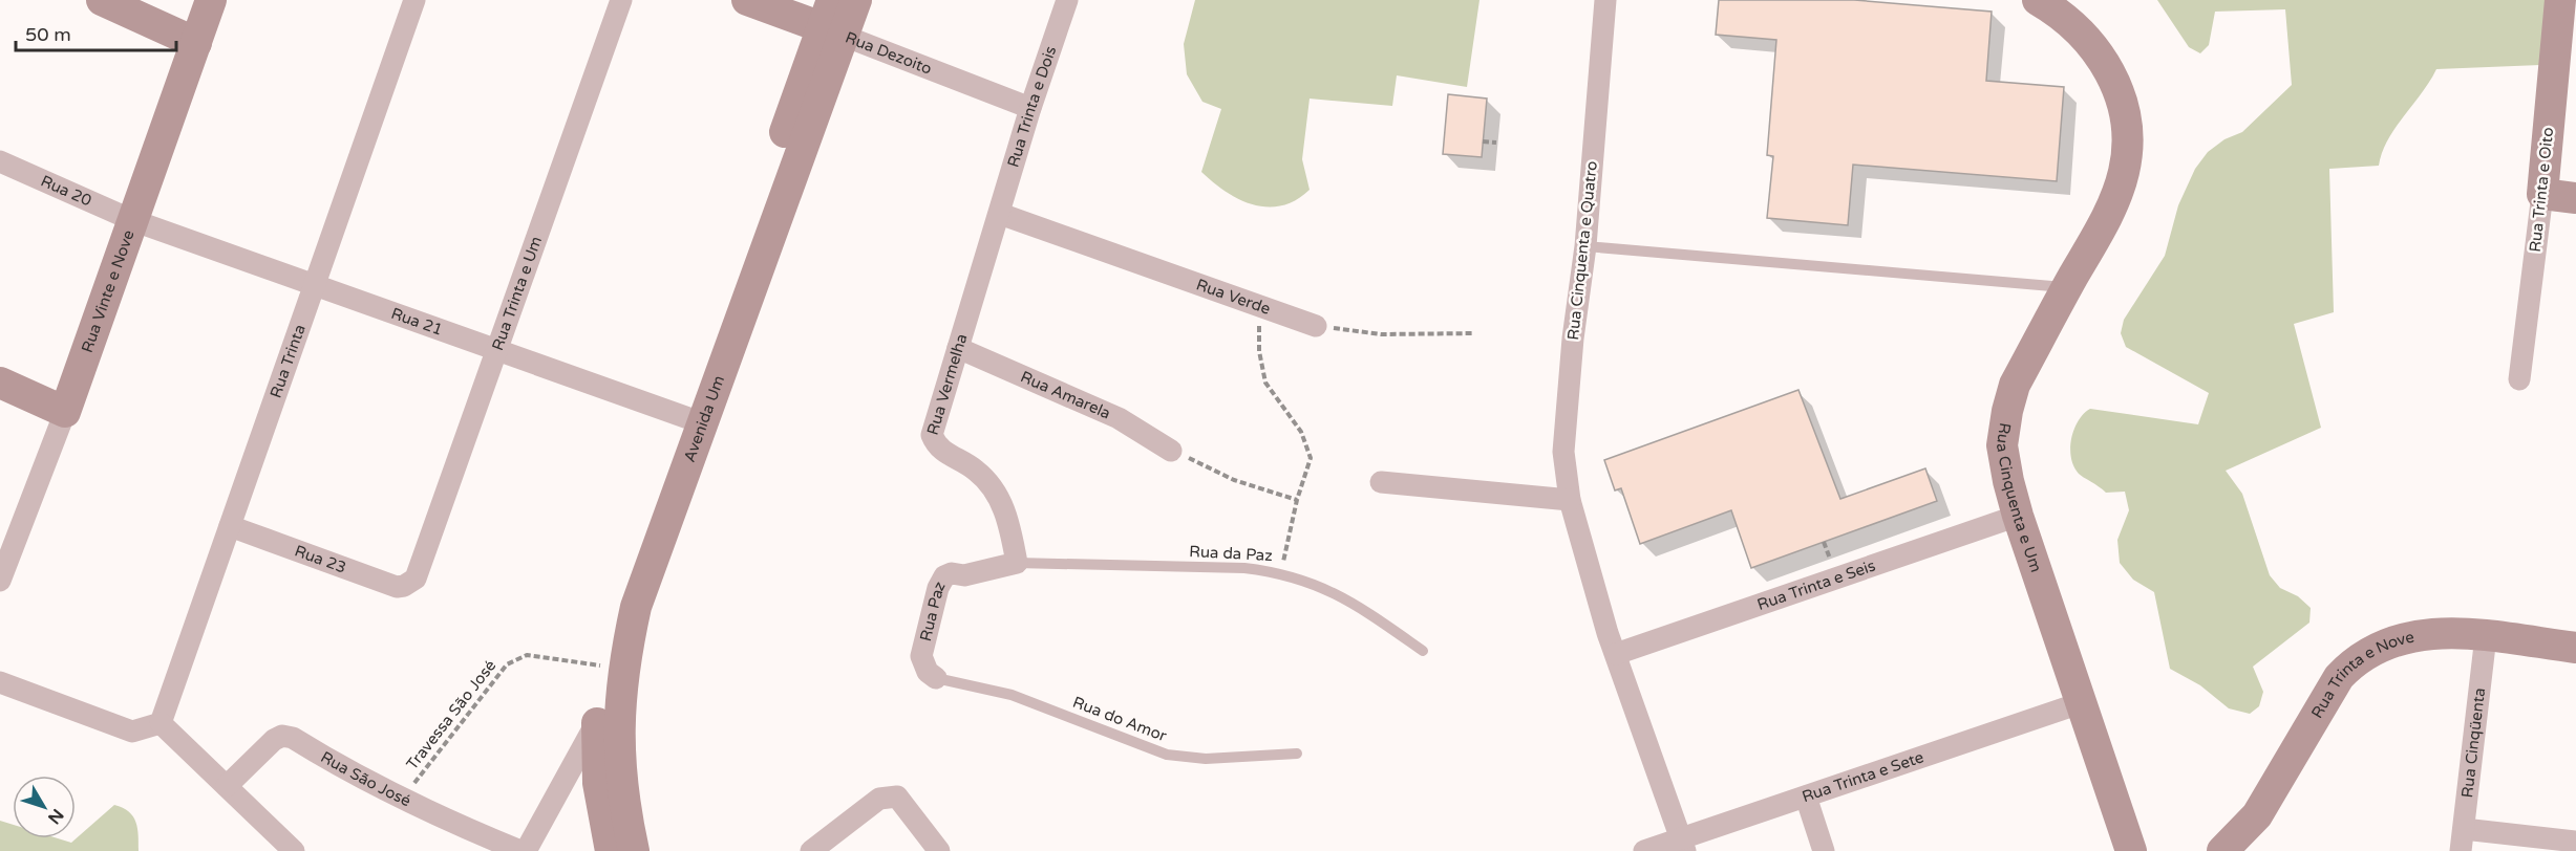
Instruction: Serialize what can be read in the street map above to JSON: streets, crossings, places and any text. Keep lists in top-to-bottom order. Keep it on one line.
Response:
{"streets":{"street":["Rua Dezoito","Rua Trinta e Dois","Rua Trinta e Oito","Rua 20","Rua Cinquenta e Quatro","Rua Vinte e Nove","Rua Trinta e Um","Rua Verde","Rua 21","Rua Trinta","Rua Vermelha","Rua Amarela","Avenida Um","Rua Cinquenta e Um","Rua 23","Rua Trinta e Seis","Rua Paz","Rua Trinta e Nove","Rua Cinqüenta","Rua Trinta e Sete","Rua São José"],"lane":["Rua da Paz","Rua do Amor"],"path":["Travessa São José"]},"crossings":[["Rua Dezoito","Rua Trinta e Dois"],["Rua Dezoito","Avenida Um"],["Rua Trinta e Dois","Rua Verde"],["Rua Trinta e Dois","Rua Vermelha"],["Rua 20","Rua Vinte e Nove"],["Rua 20","Rua 21"],["Rua Cinquenta e Quatro","Rua Trinta e Seis"],["Rua Cinquenta e Quatro","Rua Trinta e Sete"],["Rua Vinte e Nove","Rua 21"],["Rua Trinta e Um","Rua 21"],["Rua Trinta e Um","Rua 23"],["Rua Verde","Rua Vermelha"],["Rua 21","Rua Trinta"],["Rua 21","Avenida Um"],["Rua Trinta","Rua 23"],["Rua Vermelha","Rua Amarela"],["Rua Vermelha","Rua da Paz"],["Rua Vermelha","Rua Paz"],["Avenida Um","Travessa São José"],["Rua Cinquenta e Um","Rua Trinta e Seis"],["Rua Cinquenta e Um","Rua Trinta e Sete"],["Rua da Paz","Rua Paz"],["Rua Paz","Rua do Amor"],["Rua Trinta e Nove","Rua Cinqüenta"],["Travessa São José","Rua São José"]],"scale_bar":"50 m","north":"bottom right"}
